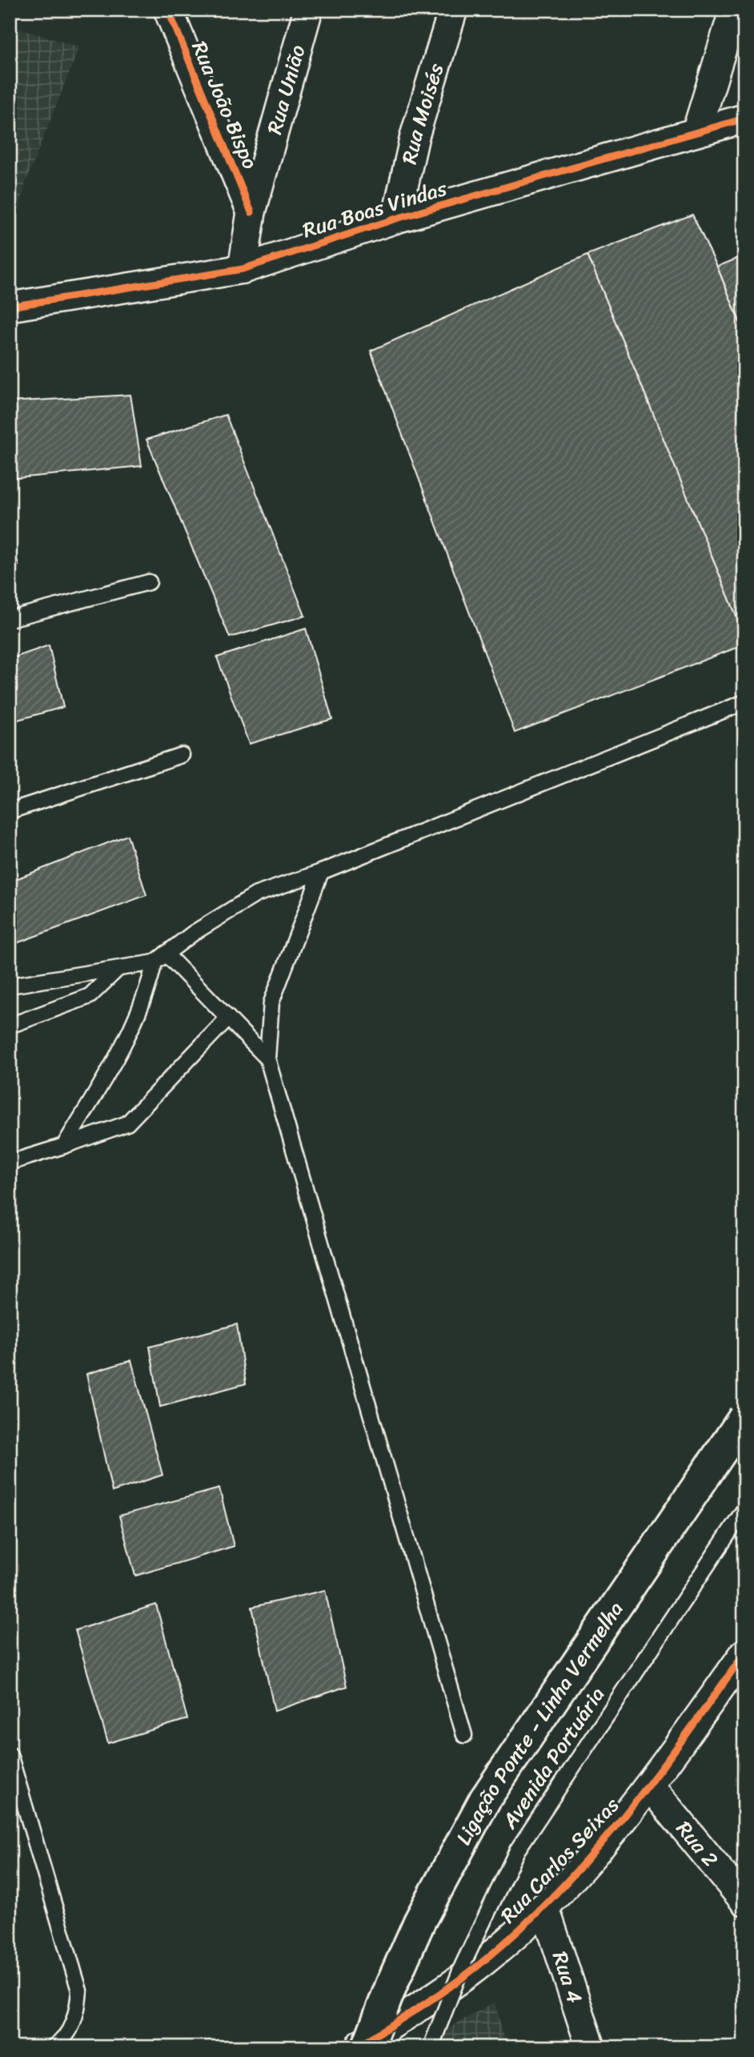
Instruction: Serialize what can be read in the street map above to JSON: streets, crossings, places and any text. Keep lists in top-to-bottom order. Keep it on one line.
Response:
{"streets":{"highway":["Ligação Ponte - Linha Vermelha"],"street":["Rua União","Rua João Bispo","Rua Moisés","Rua Boas Vindas","Rua 2","Rua Carlos Seixas","Rua 4"],"lane":["Avenida Portuária"]},"crossings":[["Rua União","Rua João Bispo"],["Rua União","Rua Boas Vindas"],["Rua Moisés","Rua Boas Vindas"],["Rua 2","Rua Carlos Seixas"],["Rua Carlos Seixas","Rua 4"]]}
